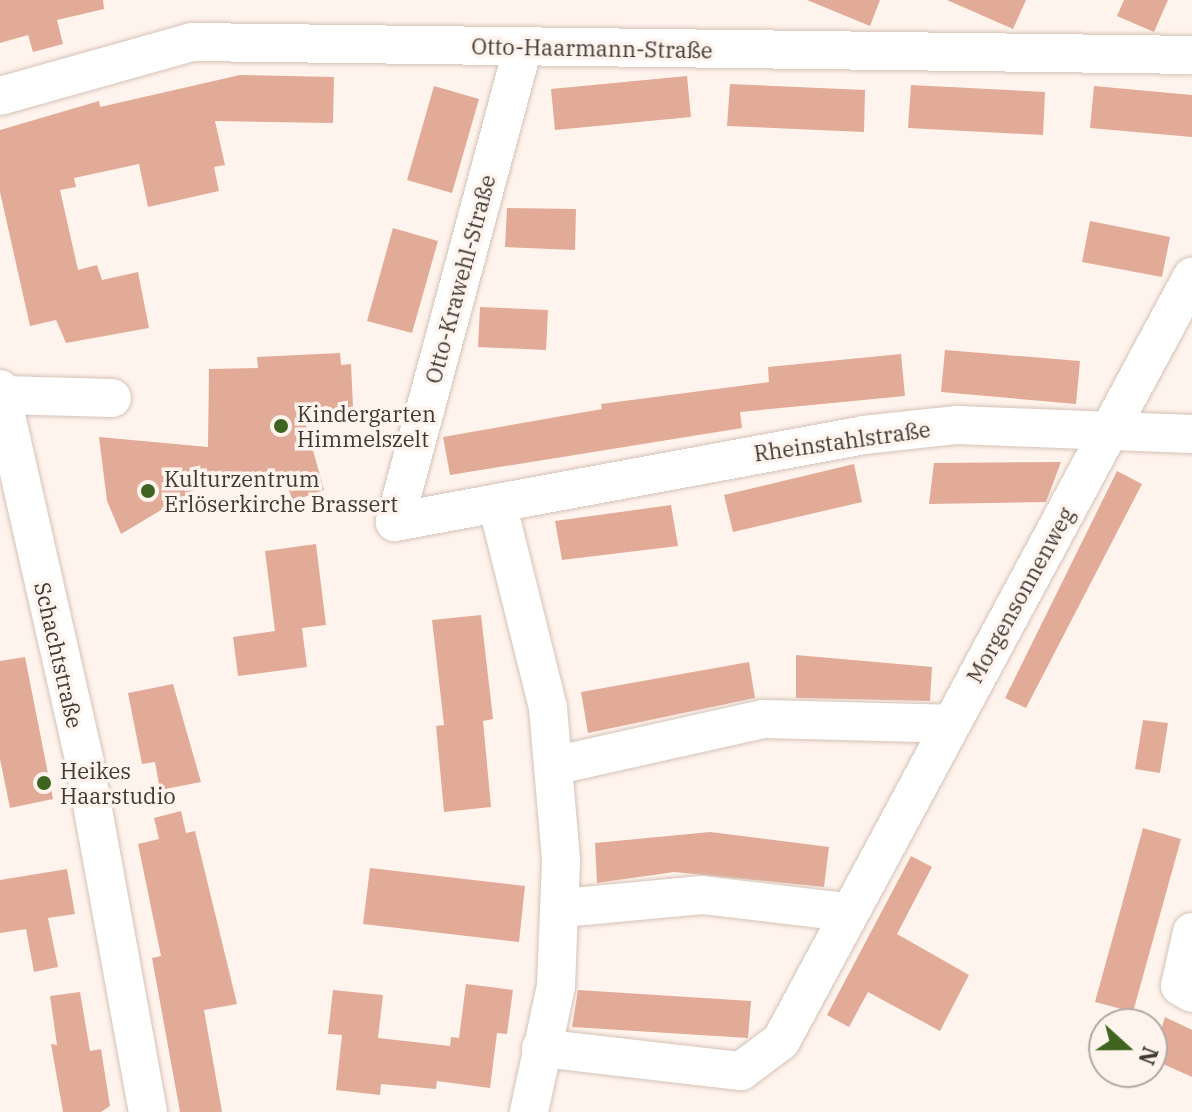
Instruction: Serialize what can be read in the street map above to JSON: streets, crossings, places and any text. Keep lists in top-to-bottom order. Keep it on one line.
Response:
{"streets":{"street":["Otto-Haarmann-Straße","Otto-Krawehl-Straße","Rheinstahlstraße","Morgensonnenweg","Schachtstraße"]},"crossings":[["Otto-Haarmann-Straße","Otto-Krawehl-Straße"],["Otto-Krawehl-Straße","Rheinstahlstraße"],["Rheinstahlstraße","Morgensonnenweg"]],"places":["Kindergarten Himmelszelt","Kulturzentrum Erlöserkirche Brassert","Heikes Haarstudio"],"north":"right"}
